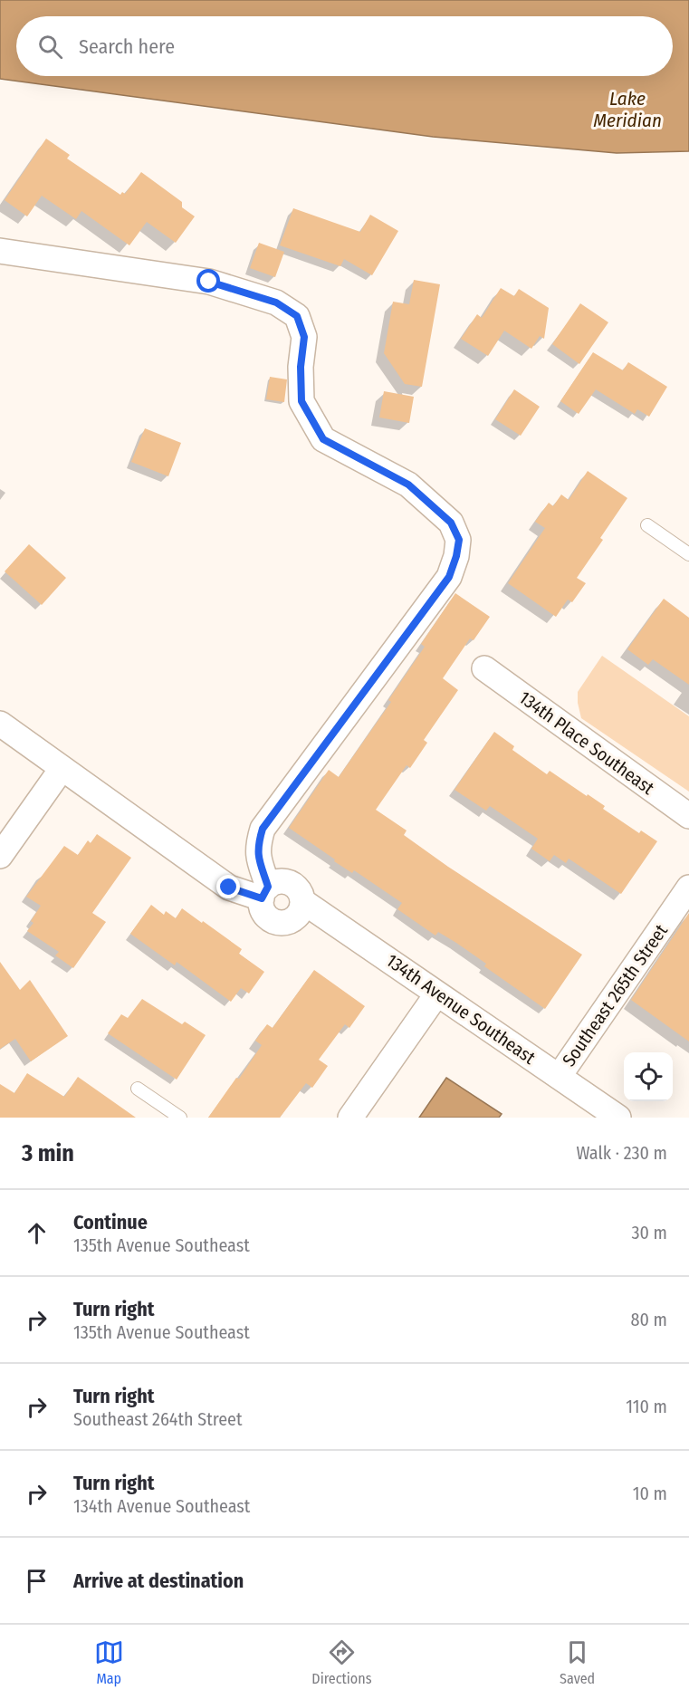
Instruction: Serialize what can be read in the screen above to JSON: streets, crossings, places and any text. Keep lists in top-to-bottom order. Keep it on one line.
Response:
{"streets":{"street":["134th Place Southeast","Southeast 265th Street","134th Avenue Southeast"]},"crossings":[["Southeast 265th Street","134th Avenue Southeast"]],"water":["Lake Meridian"],"page":{"search":"Search here","heading":["3 min","Walk · 230 m"],"list":[["Continue","135th Avenue Southeast","30 m"],["Turn right","135th Avenue Southeast","80 m"],["Turn right","Southeast 264th Street","110 m"],["Turn right","134th Avenue Southeast","10 m"],"Arrive at destination"],"nav":["Map","Directions","Saved"]}}
